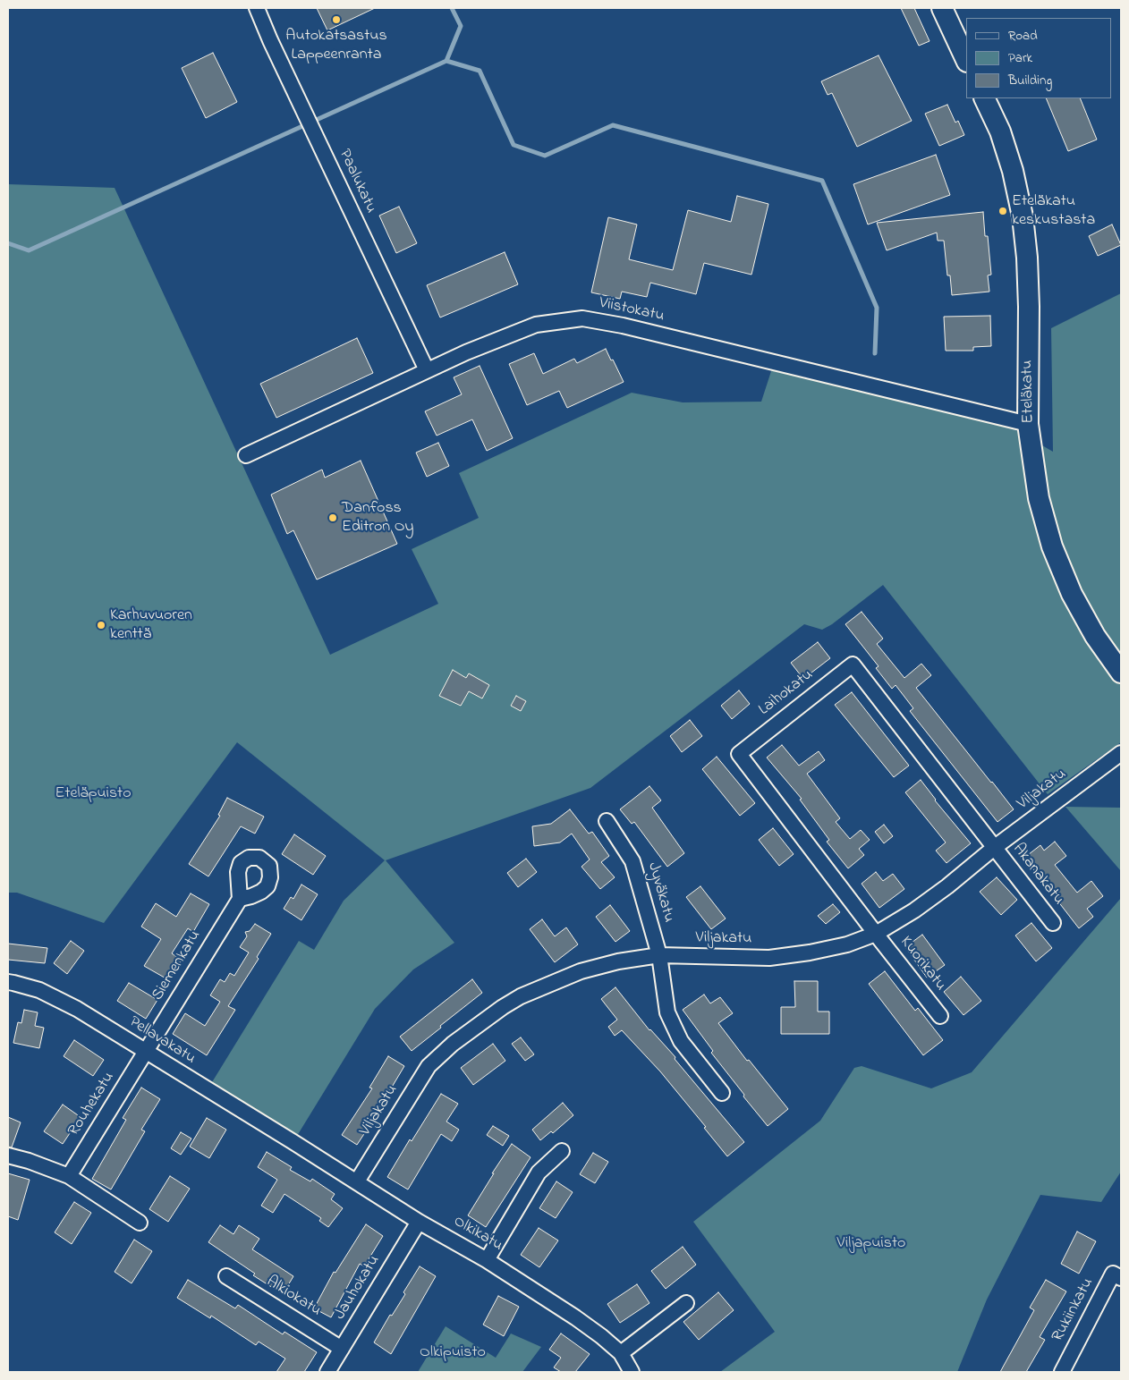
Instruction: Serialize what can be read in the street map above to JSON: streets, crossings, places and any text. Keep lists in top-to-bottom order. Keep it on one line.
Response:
{"streets":{"main road":["Eteläkatu"],"street":["Paalukatu","Viistokatu","Laihokatu","Viljakatu","Akanakatu","Jyväkatu","Kuorikatu","Siemenkatu","Pellavakatu","Rouhekatu","Olkikatu","Jauhokatu","Alkiokatu","Rukiinkatu"]},"crossings":[["Paalukatu","Viistokatu"],["Viistokatu","Eteläkatu"],["Laihokatu","Viljakatu"],["Laihokatu","Akanakatu"],["Laihokatu","Kuorikatu"],["Viljakatu","Akanakatu"],["Viljakatu","Jyväkatu"],["Viljakatu","Kuorikatu"],["Viljakatu","Olkikatu"],["Siemenkatu","Pellavakatu"],["Siemenkatu","Rouhekatu"],["Pellavakatu","Rouhekatu"],["Pellavakatu","Olkikatu"],["Olkikatu","Jauhokatu"],["Jauhokatu","Alkiokatu"]],"parks":["Eteläpuisto","Viljapuisto","Olkipuisto"],"places":["Autokatsastus Lappeenranta","Eteläkatu keskustasta","Danfoss Editron Oy","Karhuvuoren kenttä"],"legend":["Road","Park","Building"]}
